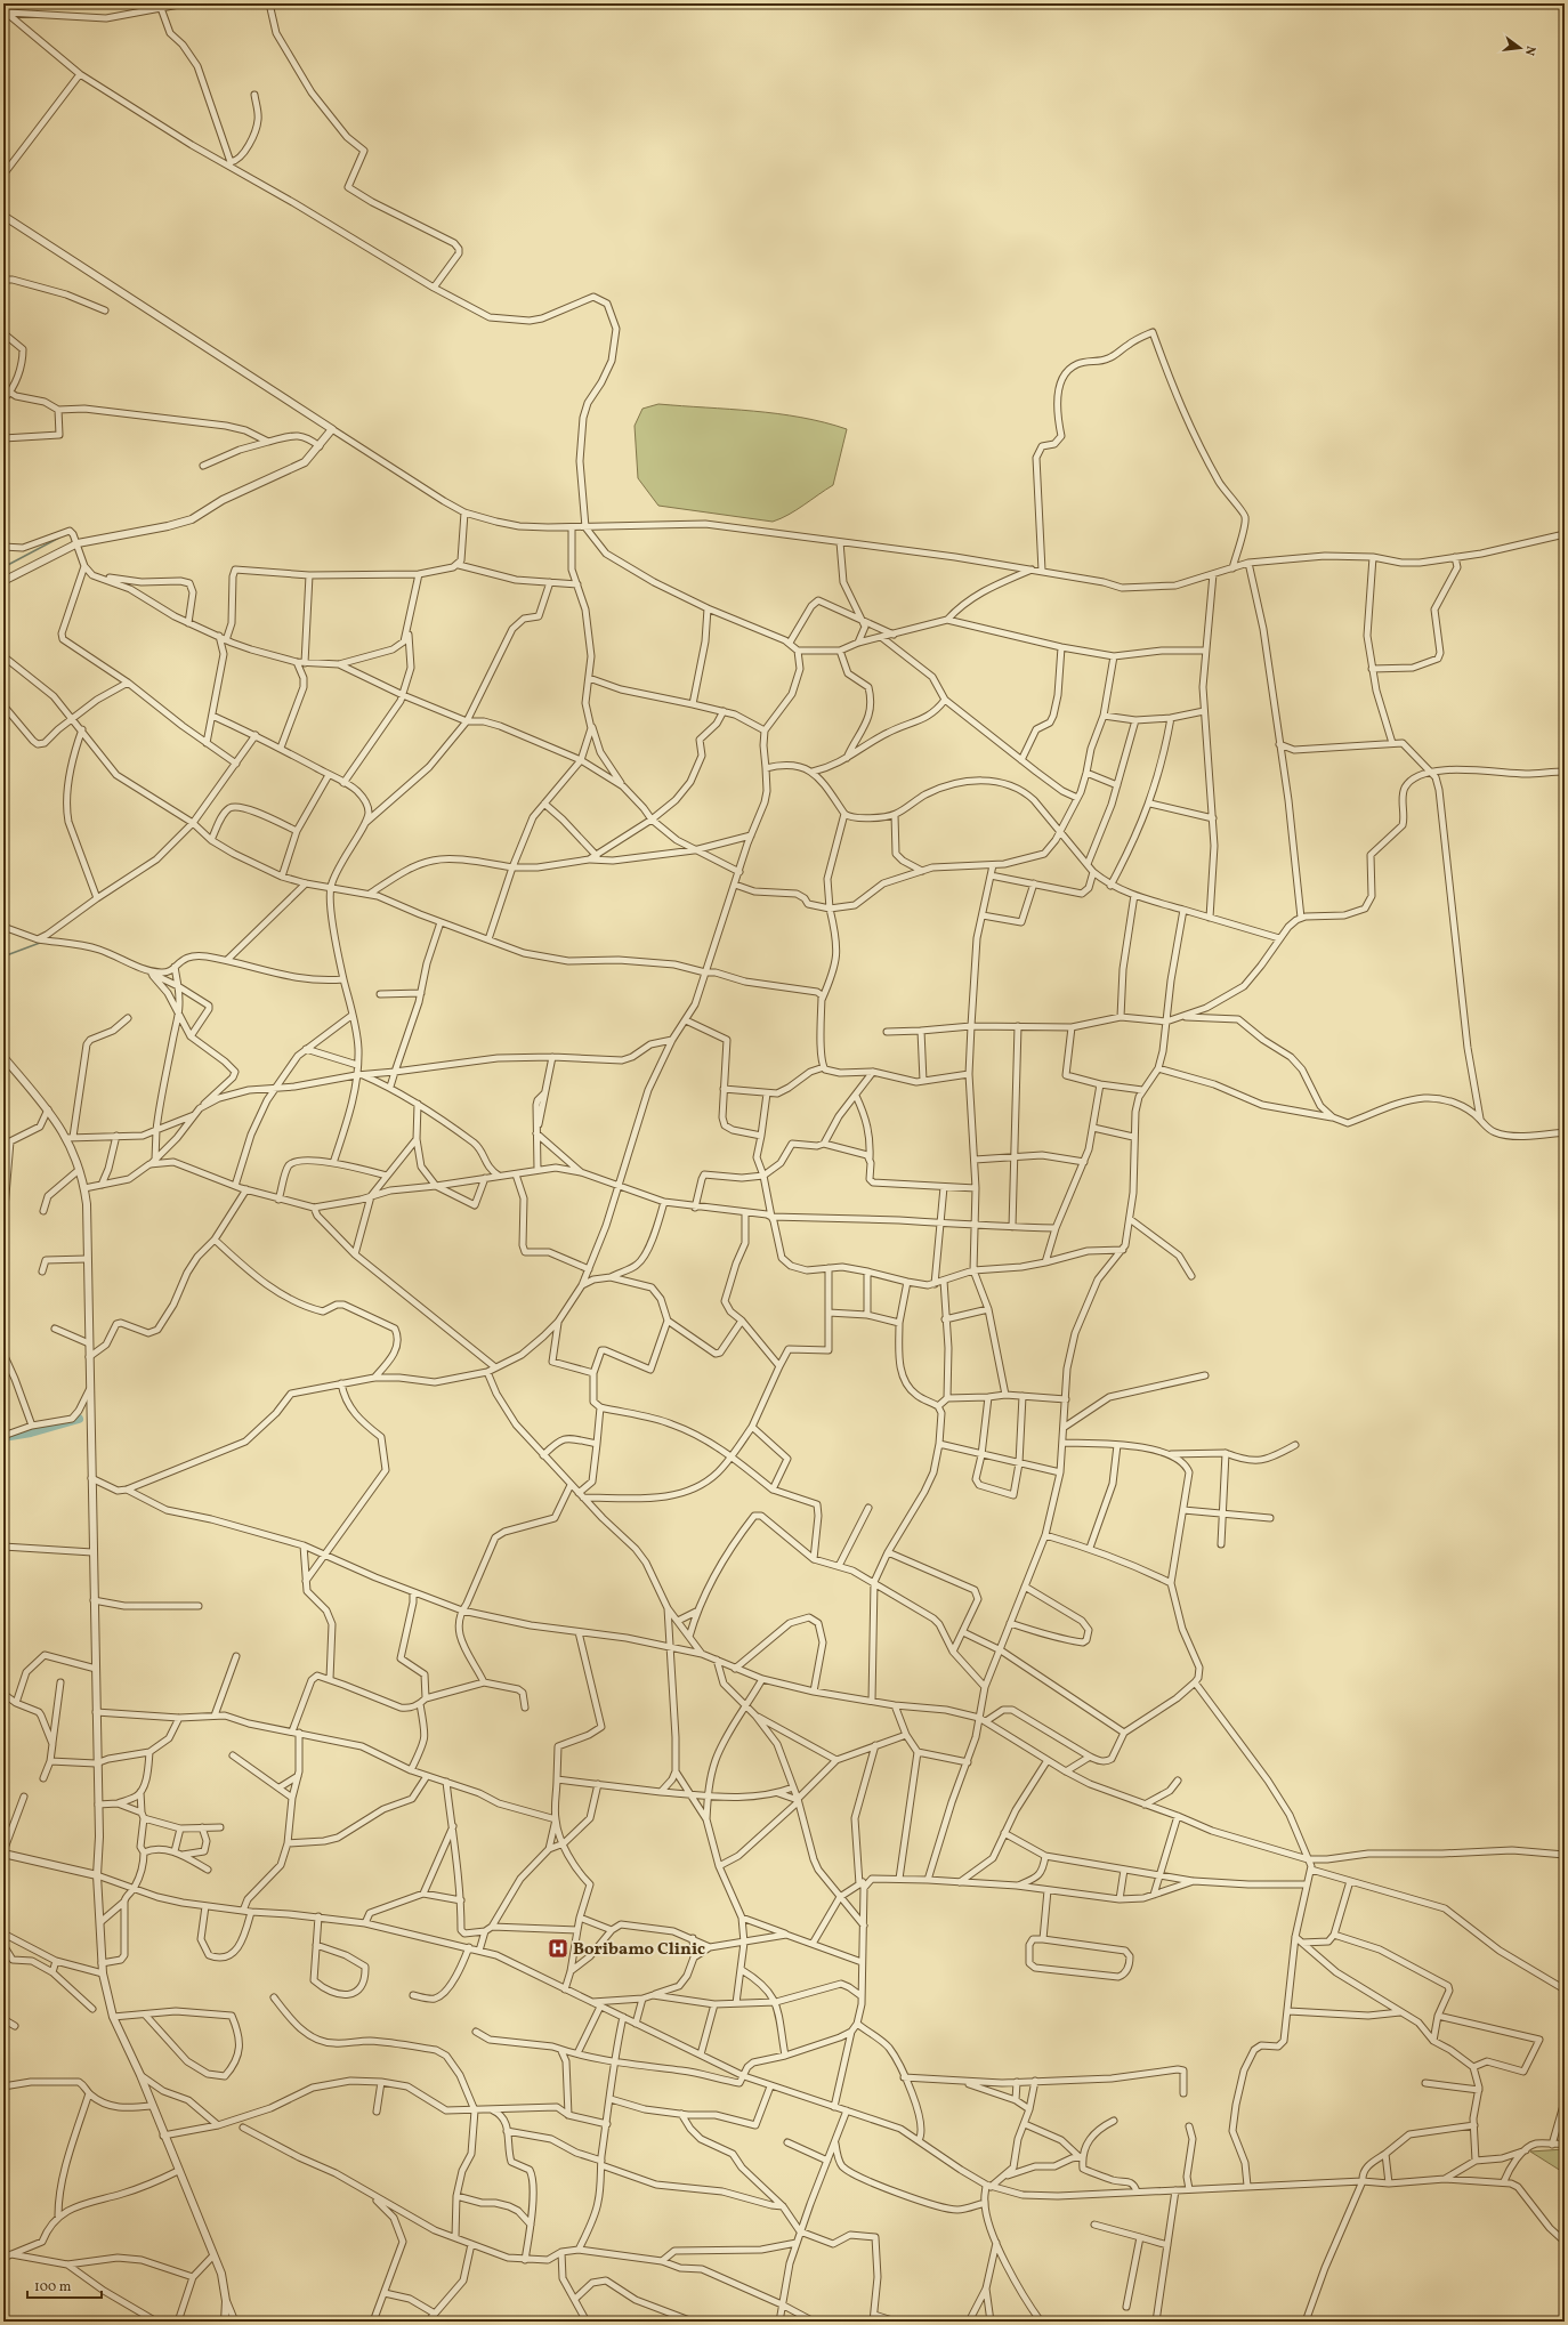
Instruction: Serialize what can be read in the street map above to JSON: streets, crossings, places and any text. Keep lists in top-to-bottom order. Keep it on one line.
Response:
{"places":{"hospital":["Boribamo Clinic"]},"scale_bar":"100 m","north":"right"}
